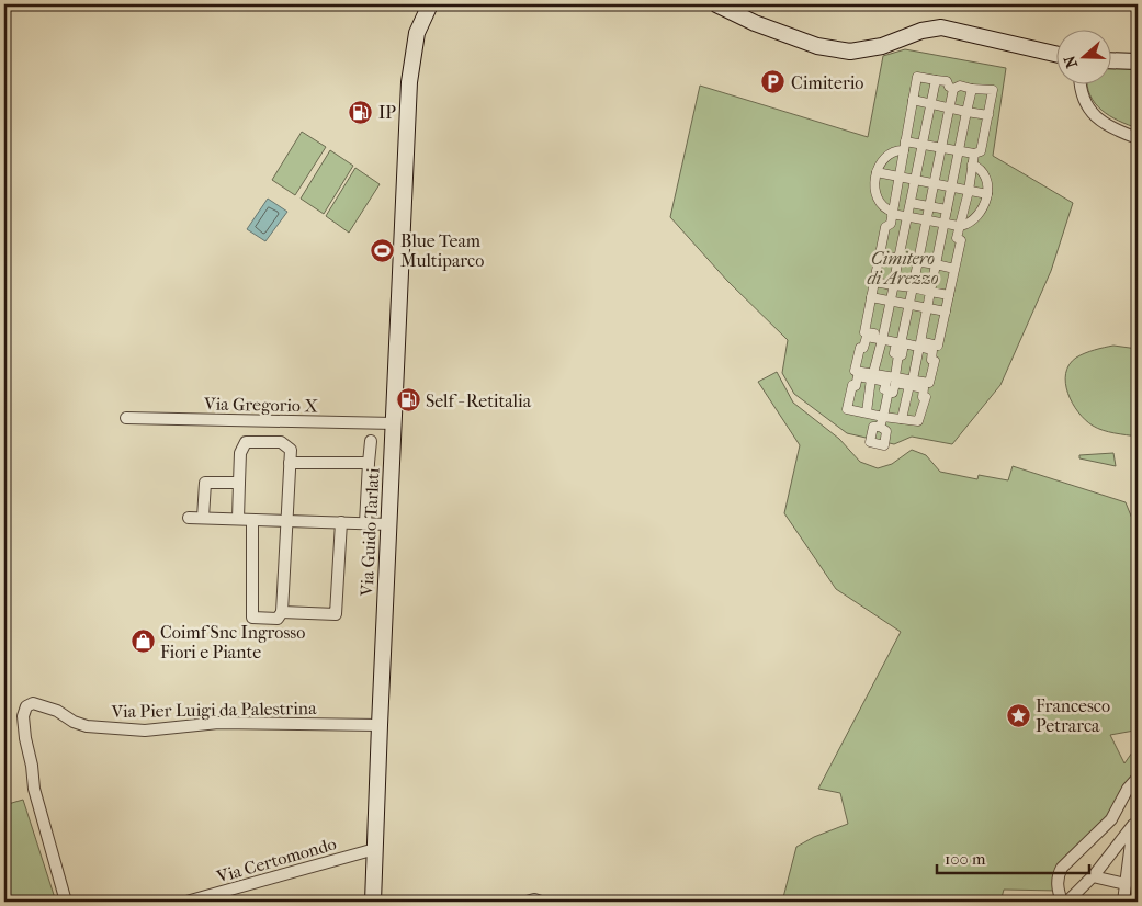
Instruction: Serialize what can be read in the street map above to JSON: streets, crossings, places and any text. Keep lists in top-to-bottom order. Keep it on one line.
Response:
{"streets":{"main road":["Via Guido Tarlati"],"street":["Via Gregorio X","Via Pier Luigi da Palestrina","Via Certomondo"]},"crossings":[["Via Gregorio X","Via Guido Tarlati"],["Via Guido Tarlati","Via Pier Luigi da Palestrina"],["Via Guido Tarlati","Via Certomondo"]],"parks":["Cimitero di Arezzo"],"places":{"parking":["Cimiterio"],"fuel station":["IP","Self - Retitalia"],"sports":["Blue Team Multiparco"],"shop":["Coimf Snc Ingrosso Fiori e Piante"],"place":["Francesco Petrarca"]},"scale_bar":"100 m","north":"left"}
